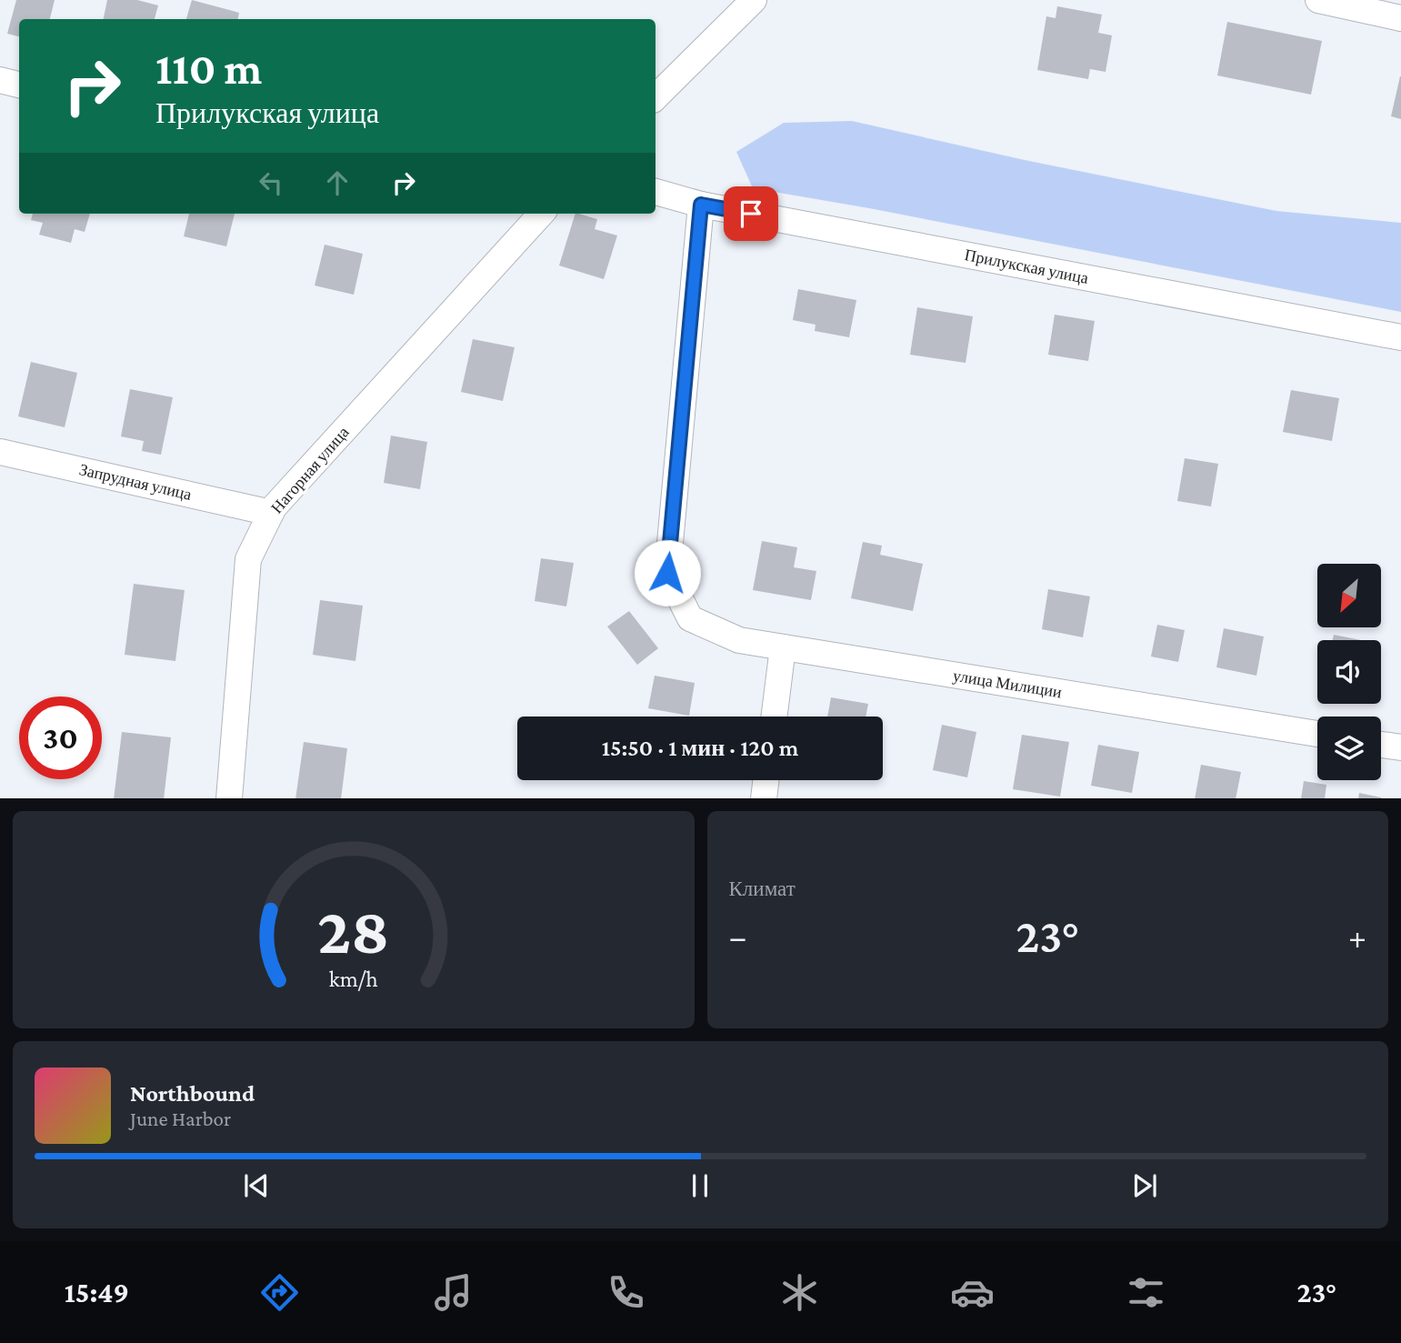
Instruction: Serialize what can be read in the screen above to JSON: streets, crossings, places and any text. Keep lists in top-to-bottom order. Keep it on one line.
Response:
{"streets":{"street":["Прилукская улица","Нагорная улица","Запрудная улица","улица Милиции"]},"crossings":[["Прилукская улица","улица Милиции"],["Нагорная улица","Запрудная улица"]],"north":"bottom left","page":{"turn":["110 m","Прилукская улица"],"limit":"30","trip":"15:50 · 1 мин · 120 m","tile":"Климат","heat":["−","23°","+"],"song":["Northbound","June Harbor"],"tabs":["15:49","23°"],"gauge":["28","km/h"]}}
